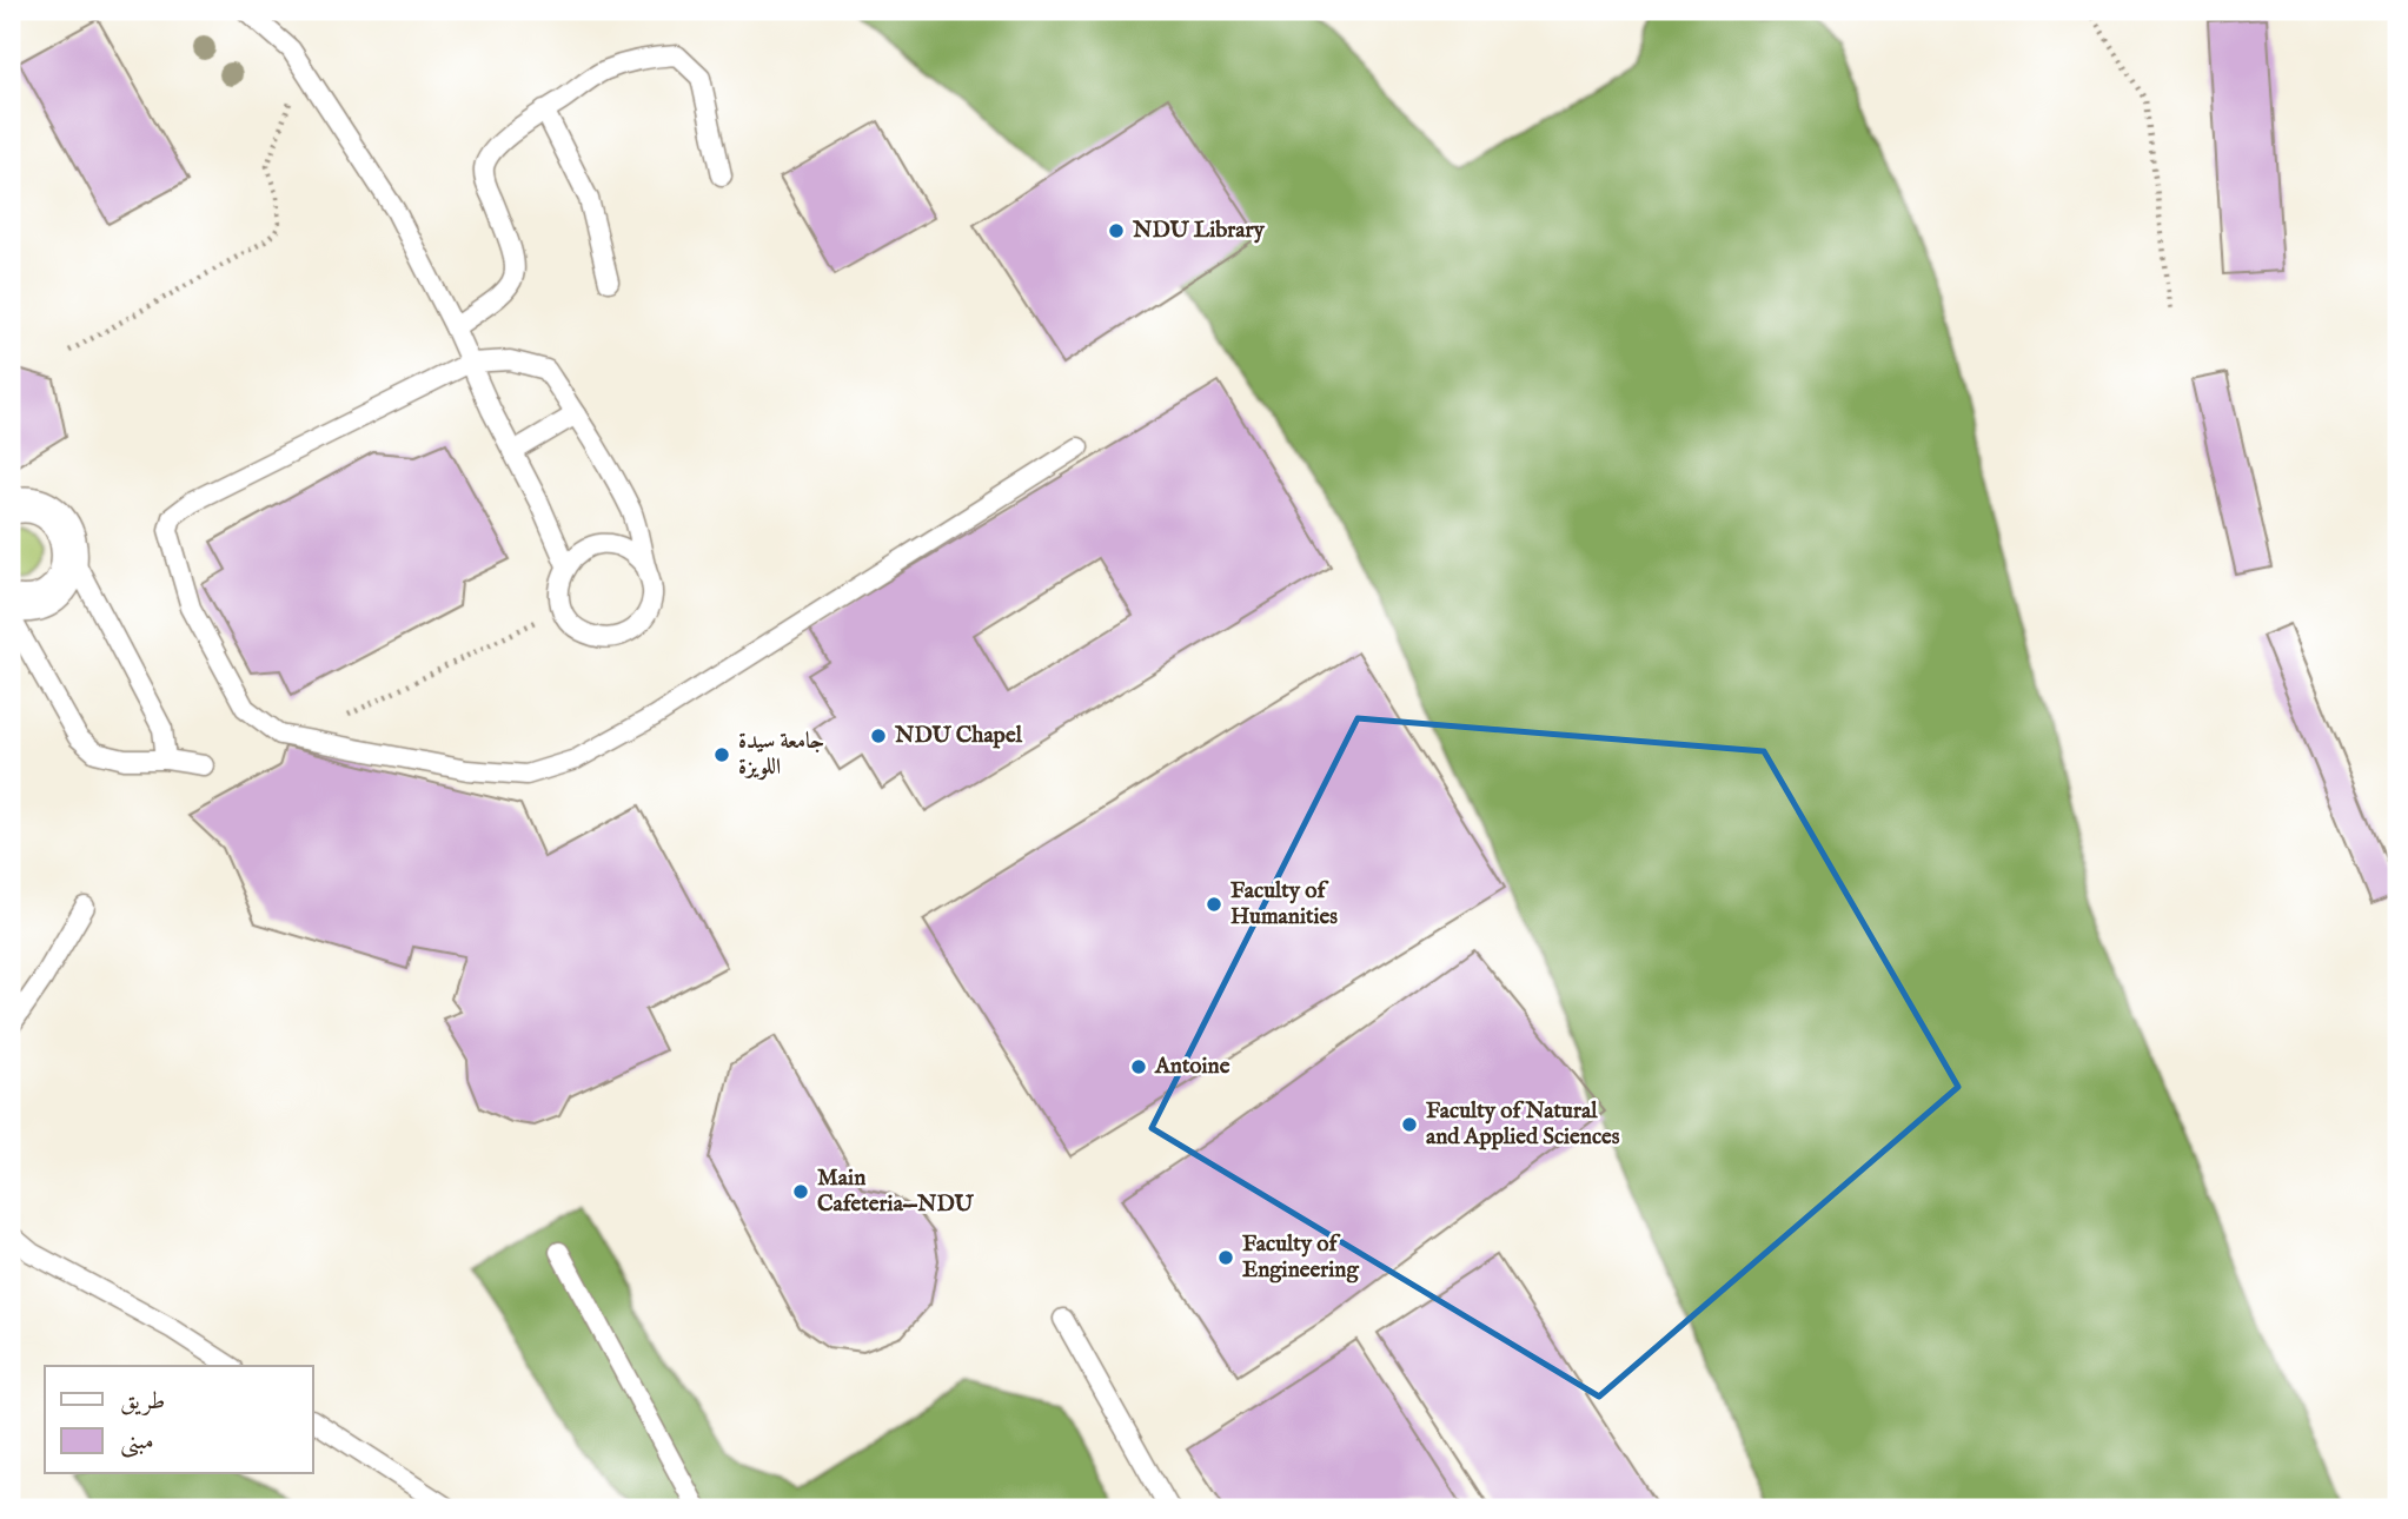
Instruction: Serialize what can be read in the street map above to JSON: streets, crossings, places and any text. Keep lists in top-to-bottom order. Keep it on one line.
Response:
{"places":["NDU Library","NDU Chapel","جامعة سيدة اللويزة","Faculty of Humanities","Antoine","Faculty of Natural and Applied Sciences","Main Cafeteria—NDU","Faculty of Engineering"],"legend":["طريق","مبنى"]}
